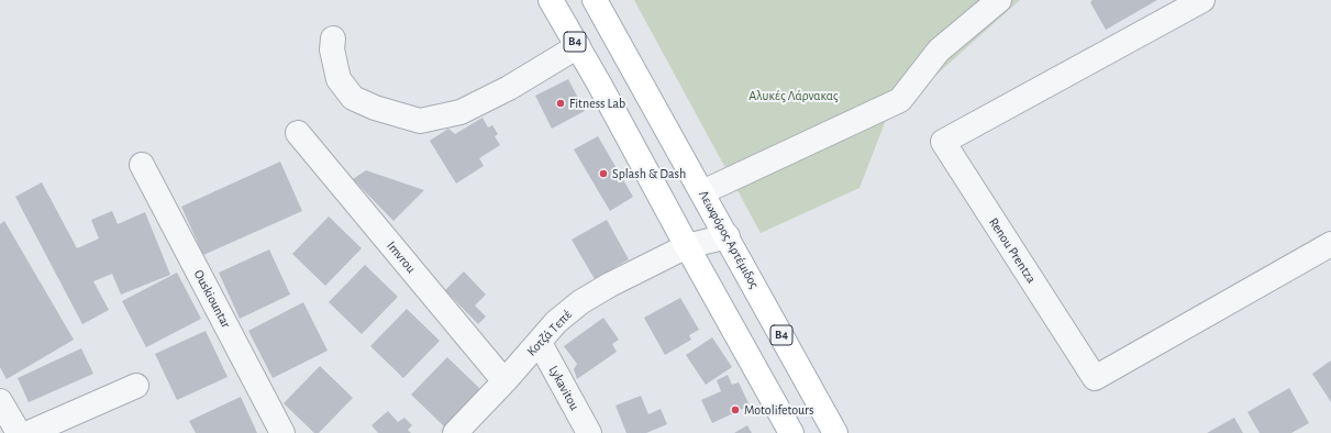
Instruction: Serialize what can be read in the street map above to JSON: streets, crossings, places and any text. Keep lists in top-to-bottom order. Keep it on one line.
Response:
{"streets":{"main road":["B4","Λεωφόρος Αρτέμιδος"],"street":["Renou Prentza","Imvrou","Ouskiountar","Κοτζά Τεπέ","Lykavitou"]},"crossings":[["B4","Κοτζά Τεπέ"],["Λεωφόρος Αρτέμιδος","Κοτζά Τεπέ"],["Imvrou","Κοτζά Τεπέ"],["Κοτζά Τεπέ","Lykavitou"]],"parks":["Αλυκές Λάρνακας"],"places":["Fitness Lab","Splash & Dash","Motolifetours"]}
